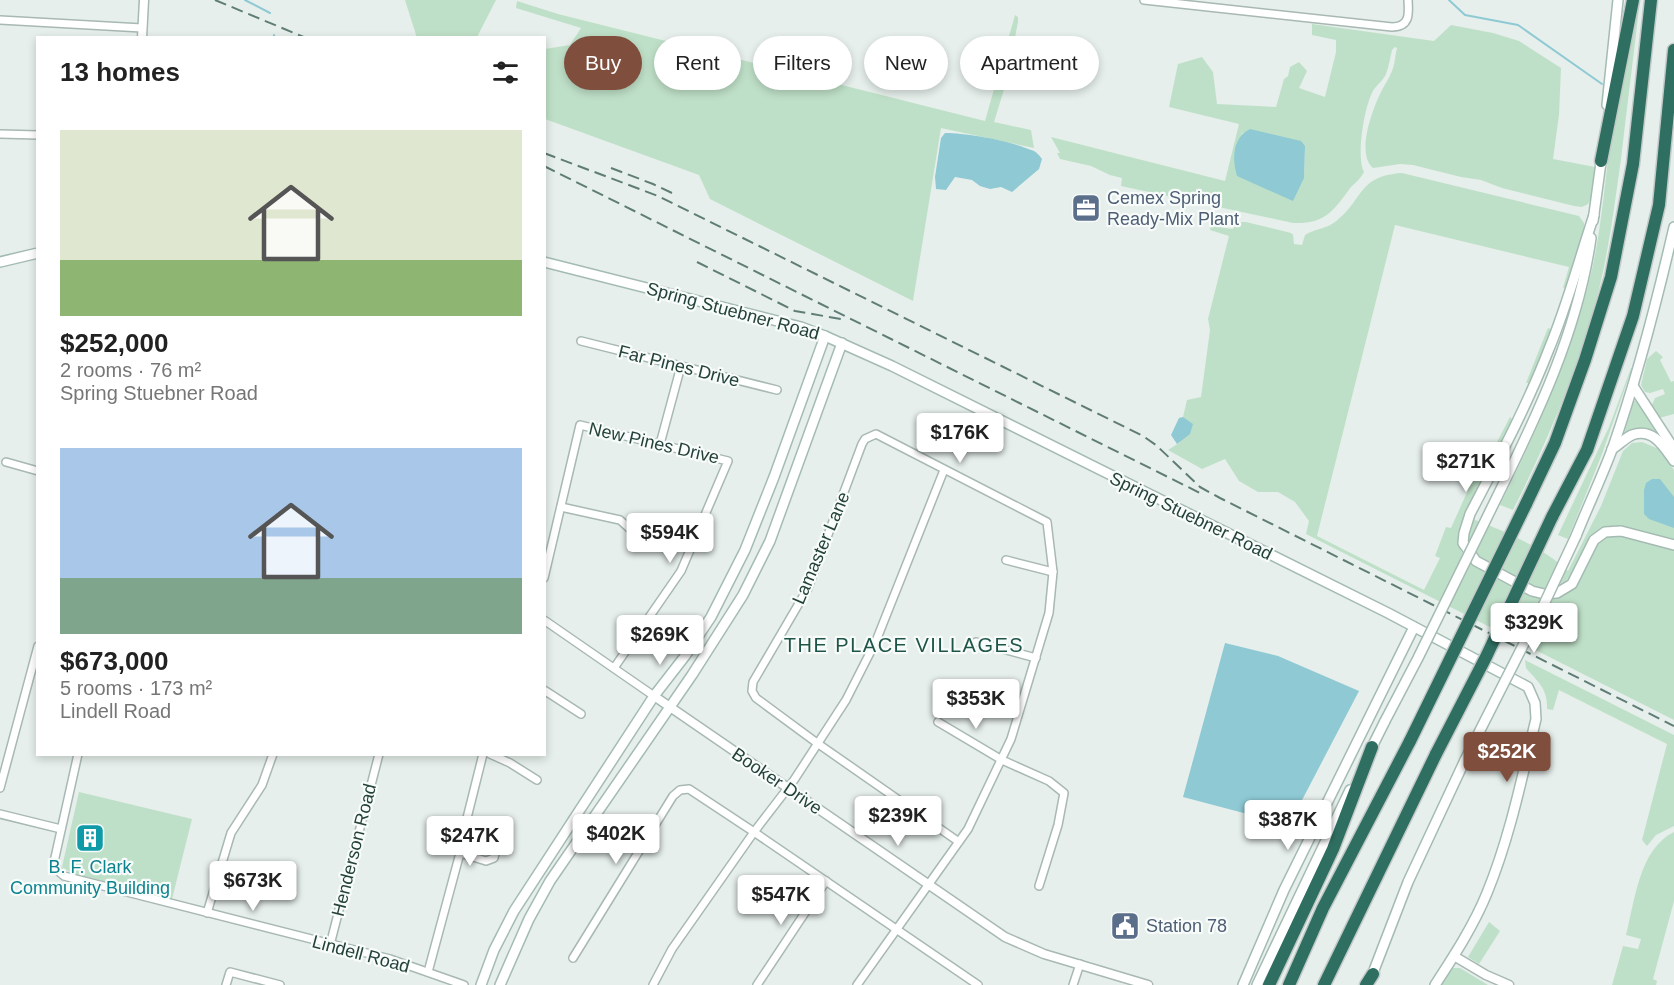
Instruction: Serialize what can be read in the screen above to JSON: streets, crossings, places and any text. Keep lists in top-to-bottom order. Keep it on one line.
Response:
{"streets":{"main road":["Spring Stuebner Road"],"street":["Far Pines Drive","New Pines Drive","Lamaster Lane","Booker Drive","Henderson Road","Lindell Road"]},"crossings":[["New Pines Drive","Booker Drive"],["Henderson Road","Lindell Road"]],"districts":["THE PLACE VILLAGES"],"places":{"office":["Cemex Spring Ready-Mix Plant"],"building":["B. F. Clark Community Building"],"public building":["Station 78"]},"page":{"chip":["Buy","Rent","Filters","New","Apartment"],"heading":"13 homes","list":[{"name":"$252,000","note":"2 rooms · 76 m² · Spring Stuebner Road"},{"name":"$673,000","note":"5 rooms · 173 m² · Lindell Road"}],"price":["$176K","$271K","$594K","$329K","$269K","$353K","$252K","$239K","$387K","$402K","$247K","$673K","$547K"]}}
